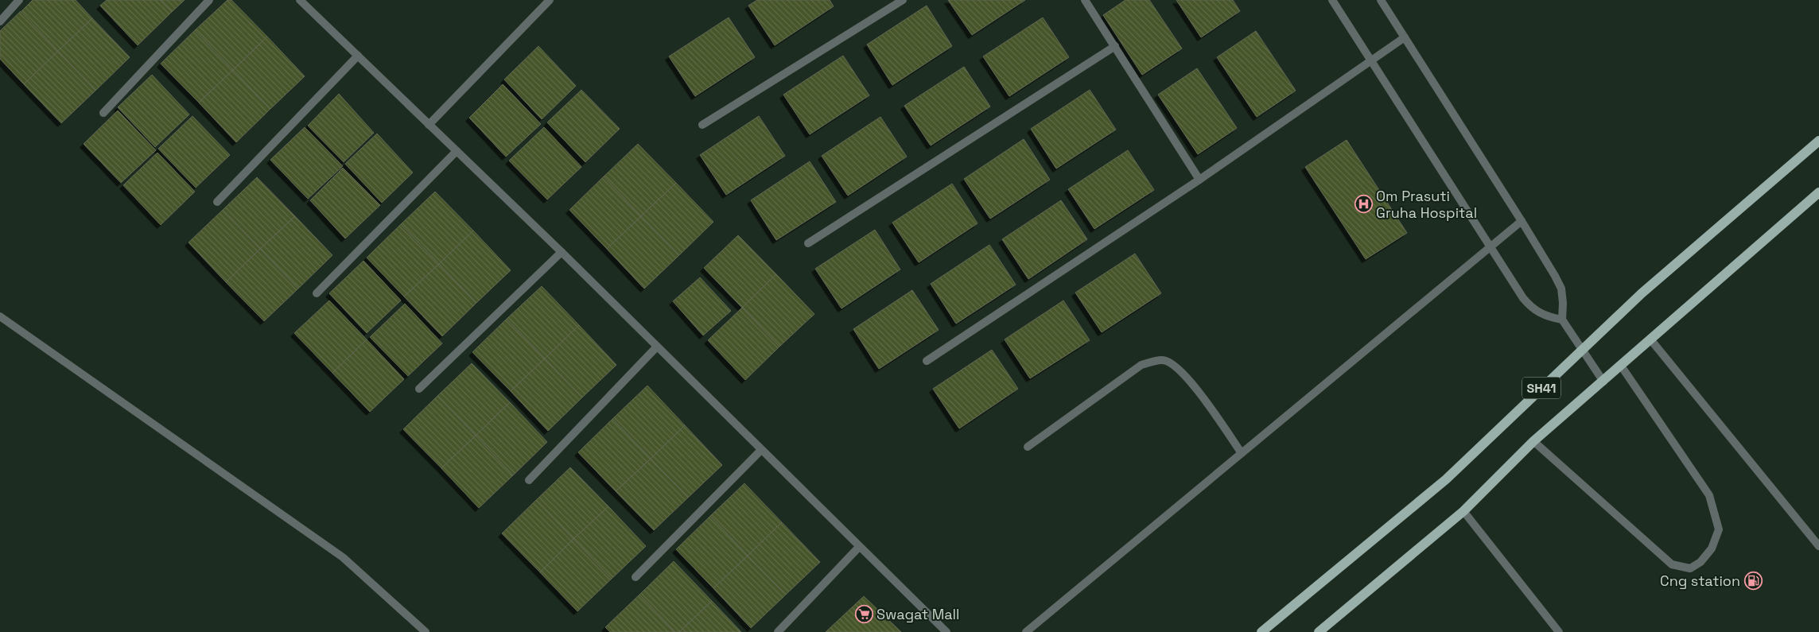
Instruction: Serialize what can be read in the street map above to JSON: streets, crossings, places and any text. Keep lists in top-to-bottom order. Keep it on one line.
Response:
{"streets":{"main road":["SH41"]},"places":{"hospital":["Om Prasuti Gruha Hospital"],"fuel station":["Cng station"],"supermarket":["Swagat Mall"]}}
